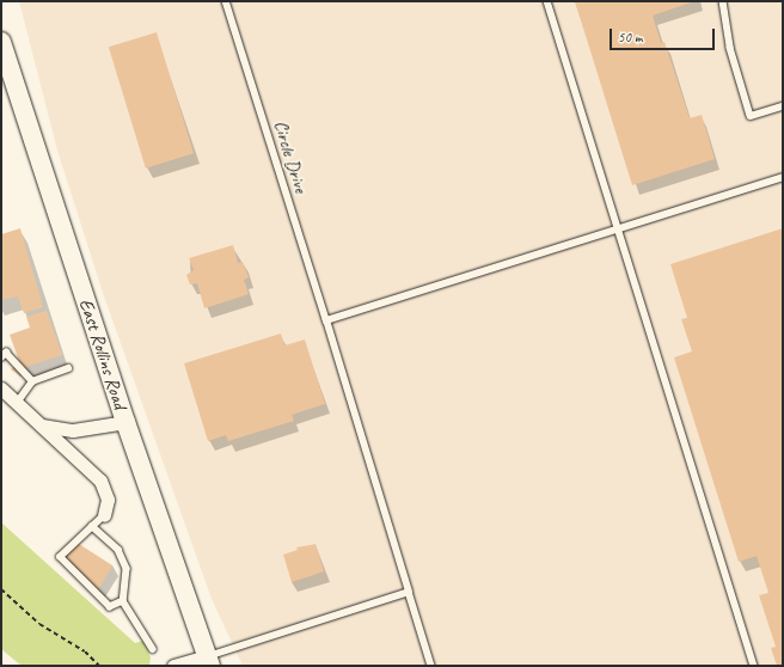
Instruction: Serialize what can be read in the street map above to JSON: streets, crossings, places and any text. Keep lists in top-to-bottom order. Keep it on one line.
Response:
{"streets":{"main road":["East Rollins Road"],"lane":["Circle Drive"]},"scale_bar":"50 m"}
